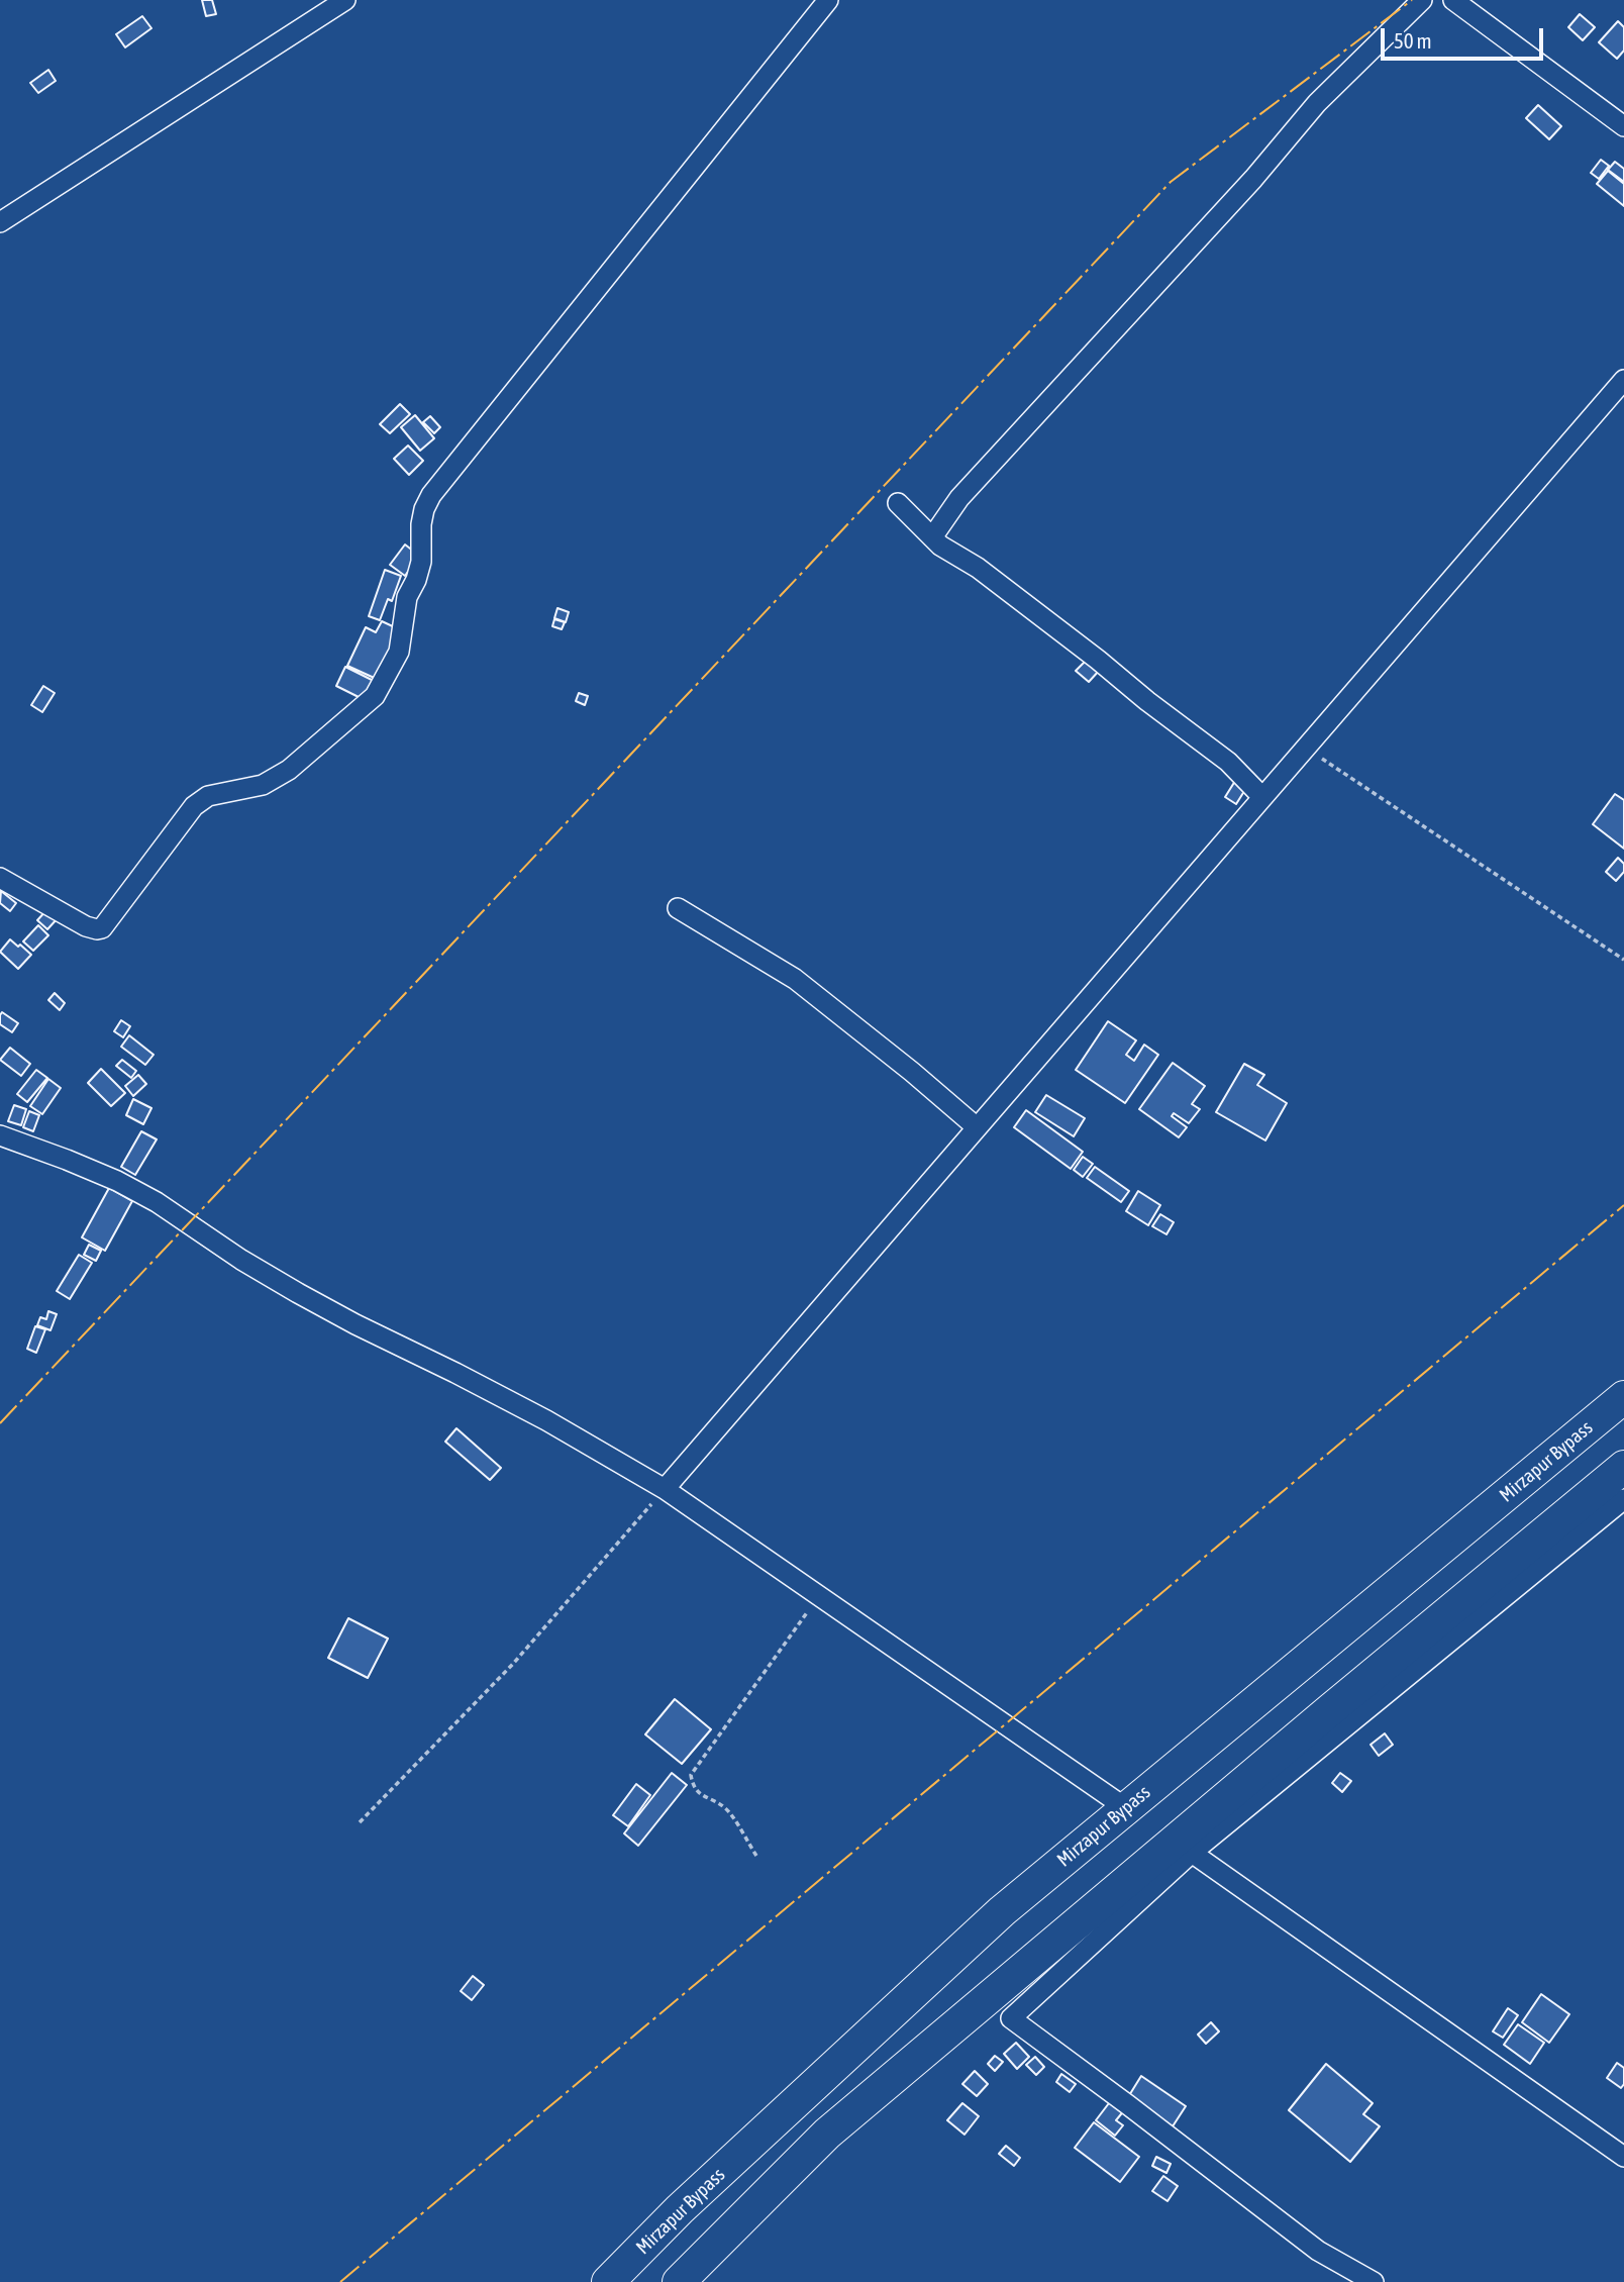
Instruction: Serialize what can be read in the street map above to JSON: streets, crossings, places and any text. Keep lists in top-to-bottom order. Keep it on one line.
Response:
{"streets":{"highway":["Mirzapur Bypass"]},"scale_bar":"50 m"}
